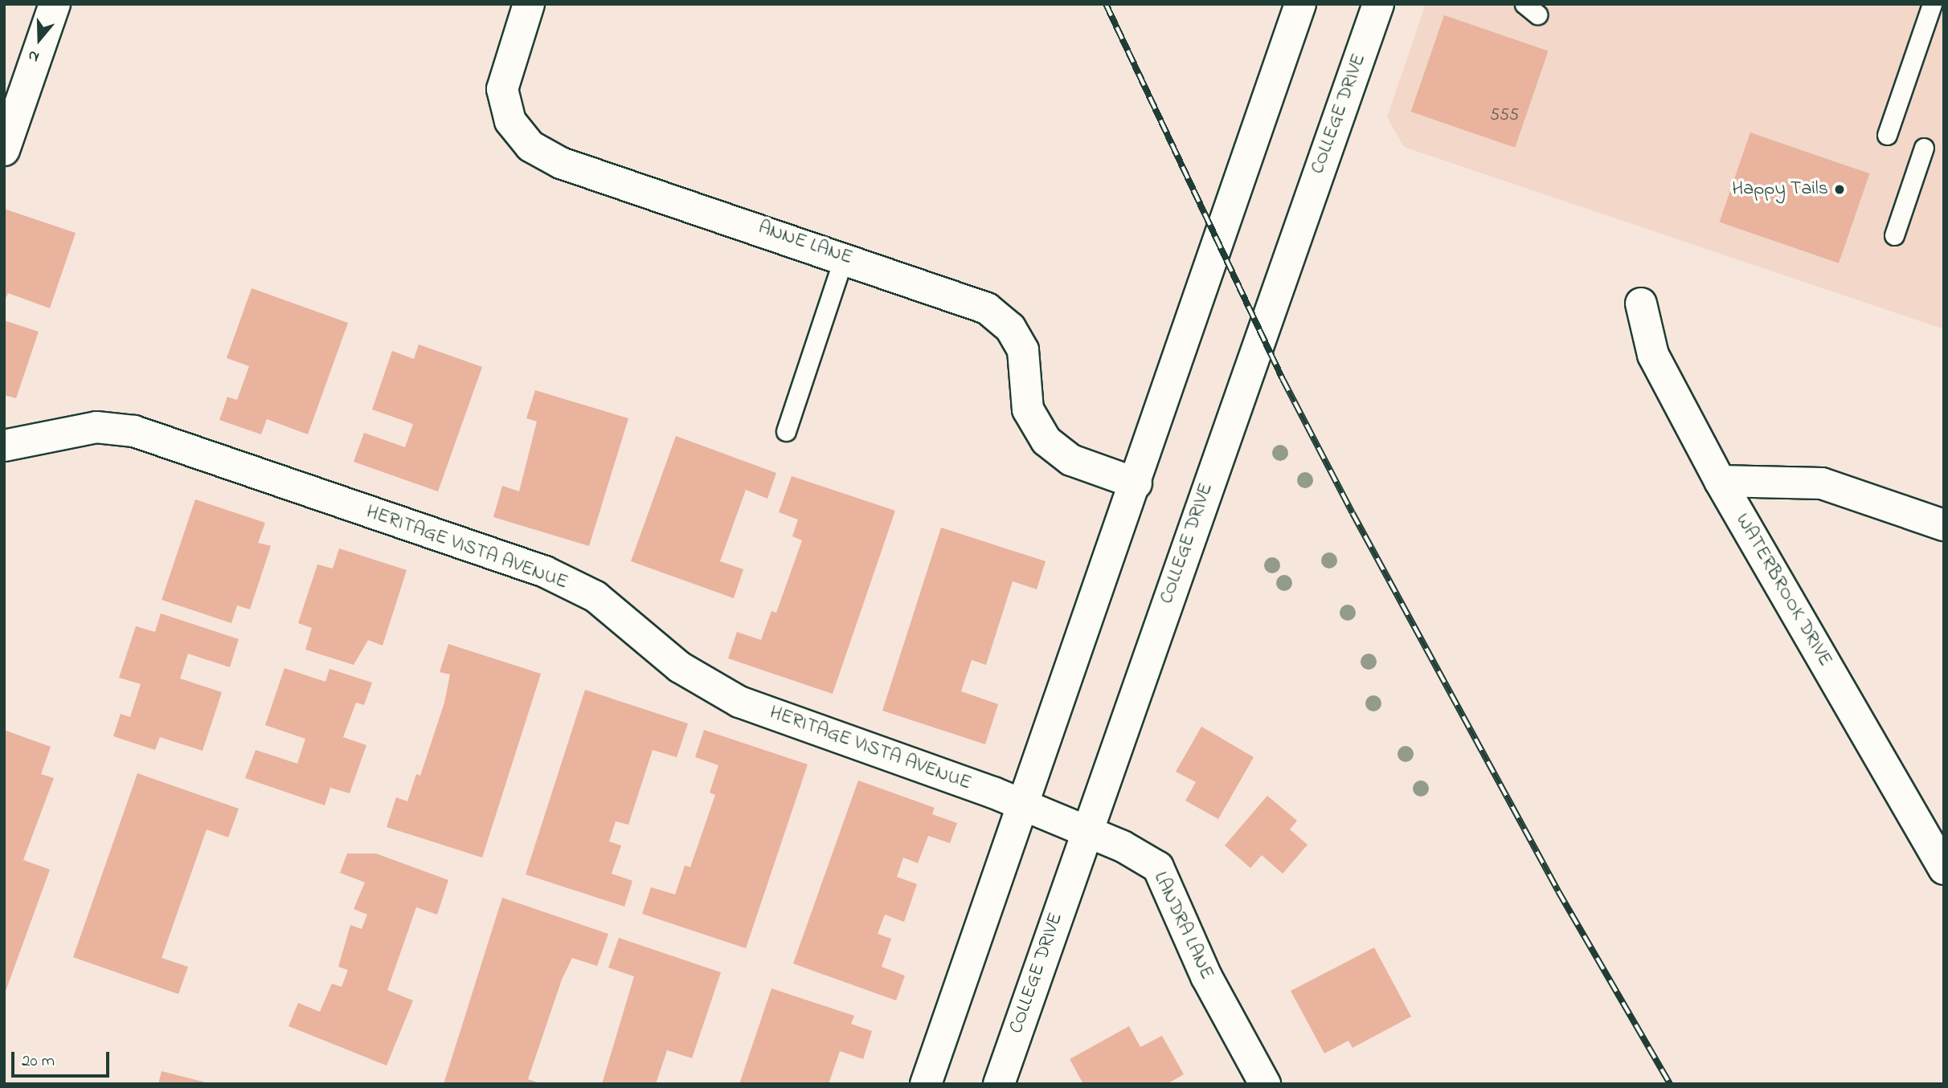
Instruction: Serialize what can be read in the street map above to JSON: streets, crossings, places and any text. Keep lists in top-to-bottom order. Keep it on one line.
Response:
{"streets":{"street":["COLLEGE DRIVE","ANNE LANE","HERITAGE VISTA AVENUE","WATERBROOK DRIVE","LANDRA LANE"]},"crossings":[["COLLEGE DRIVE","LANDRA LANE"],["HERITAGE VISTA AVENUE","LANDRA LANE"]],"places":["Happy Tails"],"house_numbers":["555"],"scale_bar":"20 m","north":"bottom"}
